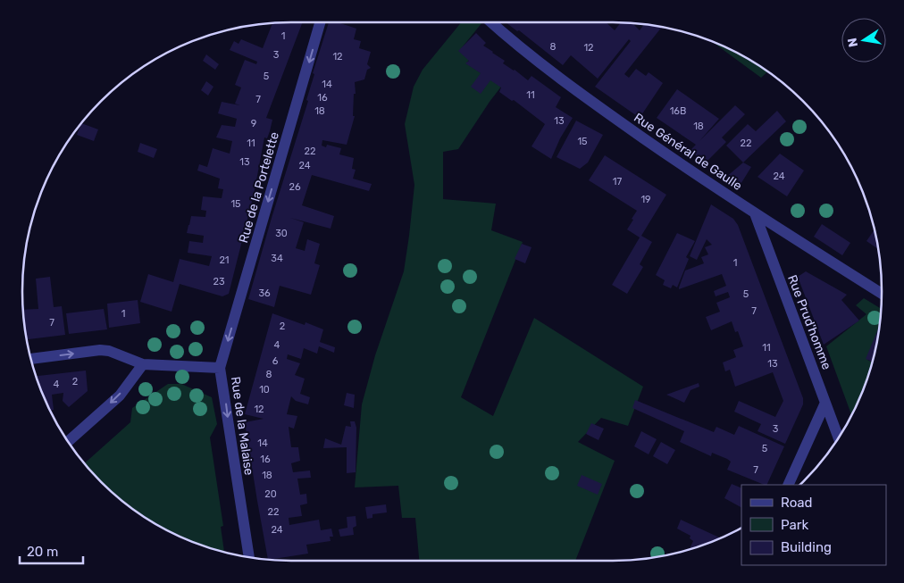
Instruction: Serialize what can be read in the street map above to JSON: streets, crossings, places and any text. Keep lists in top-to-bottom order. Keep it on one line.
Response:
{"streets":{"street":["Rue Général de Gaulle","Rue de la Portelette","Rue Prud'homme","Rue de la Malaise"]},"crossings":[["Rue Général de Gaulle","Rue Prud'homme"],["Rue de la Portelette","Rue de la Malaise"]],"one_way":["Rue de la Portelette"],"house_numbers":["1","8","12","3","12","5","14","11","16","7","18","16B","13","9","18","15","11","22","22","13","24","24","17","26","19","15","30","34","21","1","23","36","5","7","1","7","2","4","11","6","13","8","2","4","10","12","3","14","5","16","7","18","20","22","24"],"legend":["Road","Park","Building"],"scale_bar":"20 m","north":"left"}
